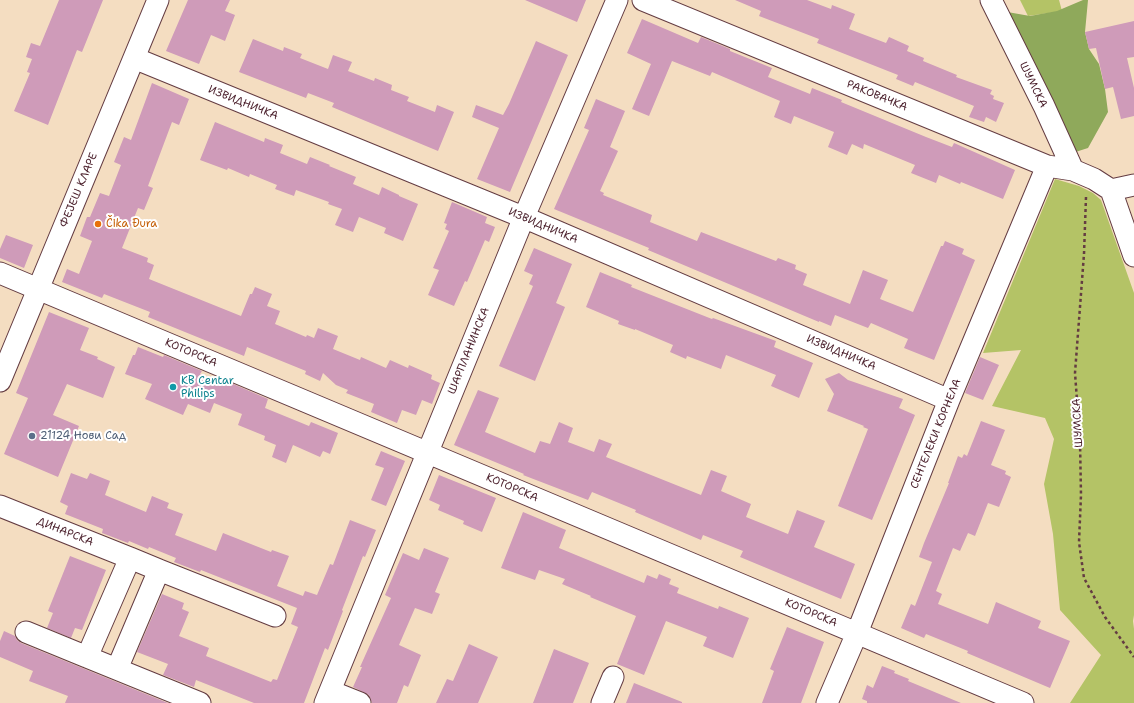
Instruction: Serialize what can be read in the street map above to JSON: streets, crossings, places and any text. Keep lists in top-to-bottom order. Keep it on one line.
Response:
{"streets":{"street":["ШУМСКА","РАКОВАЧКА","ИЗВИДНИЧКА","ФЕЈЕШ КЛАРЕ","ШАРПЛАНИНСКА","КОТОРСКА","СЕНТЕЛЕКИ КОРНЕЛА","ДИНАРСКА"]},"crossings":[["ШУМСКА","РАКОВАЧКА"],["РАКОВАЧКА","СЕНТЕЛЕКИ КОРНЕЛА"],["ИЗВИДНИЧКА","ФЕЈЕШ КЛАРЕ"],["ИЗВИДНИЧКА","ШАРПЛАНИНСКА"],["ИЗВИДНИЧКА","СЕНТЕЛЕКИ КОРНЕЛА"],["ФЕЈЕШ КЛАРЕ","КОТОРСКА"],["ШАРПЛАНИНСКА","КОТОРСКА"],["КОТОРСКА","СЕНТЕЛЕКИ КОРНЕЛА"]],"places":["Čika Đura","KB Centar Philips","21124 Нови Сад"]}
